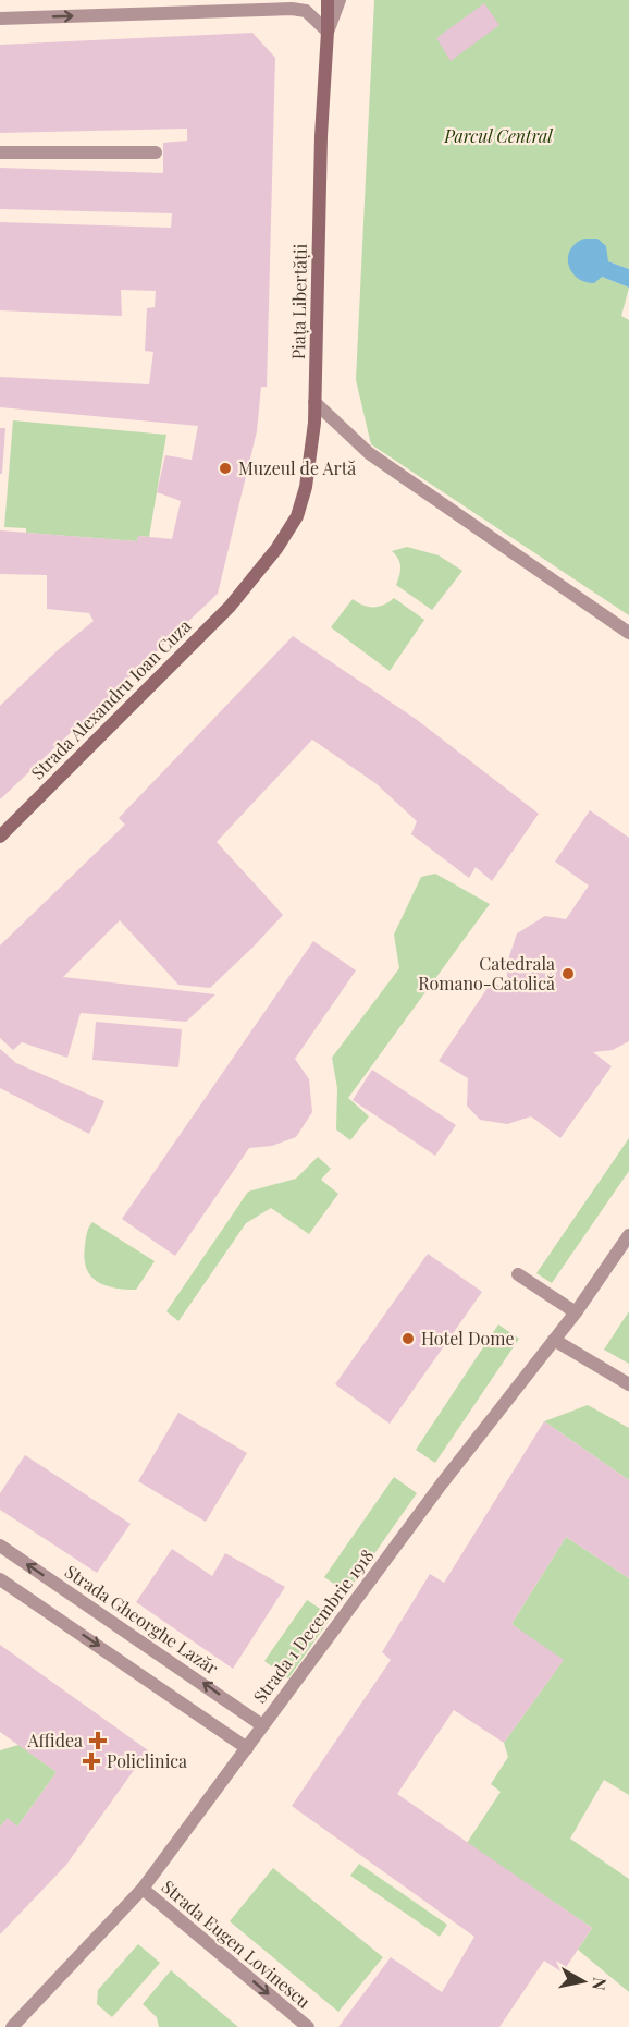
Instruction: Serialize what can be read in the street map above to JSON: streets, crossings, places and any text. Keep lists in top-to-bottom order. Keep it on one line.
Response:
{"streets":{"street":["Piața Libertății","Strada Alexandru Ioan Cuza","Strada Gheorghe Lazăr","Strada 1 Decembrie 1918","Strada Eugen Lovinescu"]},"crossings":[["Piața Libertății","Strada Alexandru Ioan Cuza"],["Strada Gheorghe Lazăr","Strada 1 Decembrie 1918"],["Strada 1 Decembrie 1918","Strada Eugen Lovinescu"]],"one_way":["Strada Eugen Lovinescu"],"parks":["Parcul Central"],"places":{"other":["Muzeul de Artă","Catedrala Romano-Catolică","Hotel Dome"],"health":["Affidea","Policlinica"]},"north":"right"}
